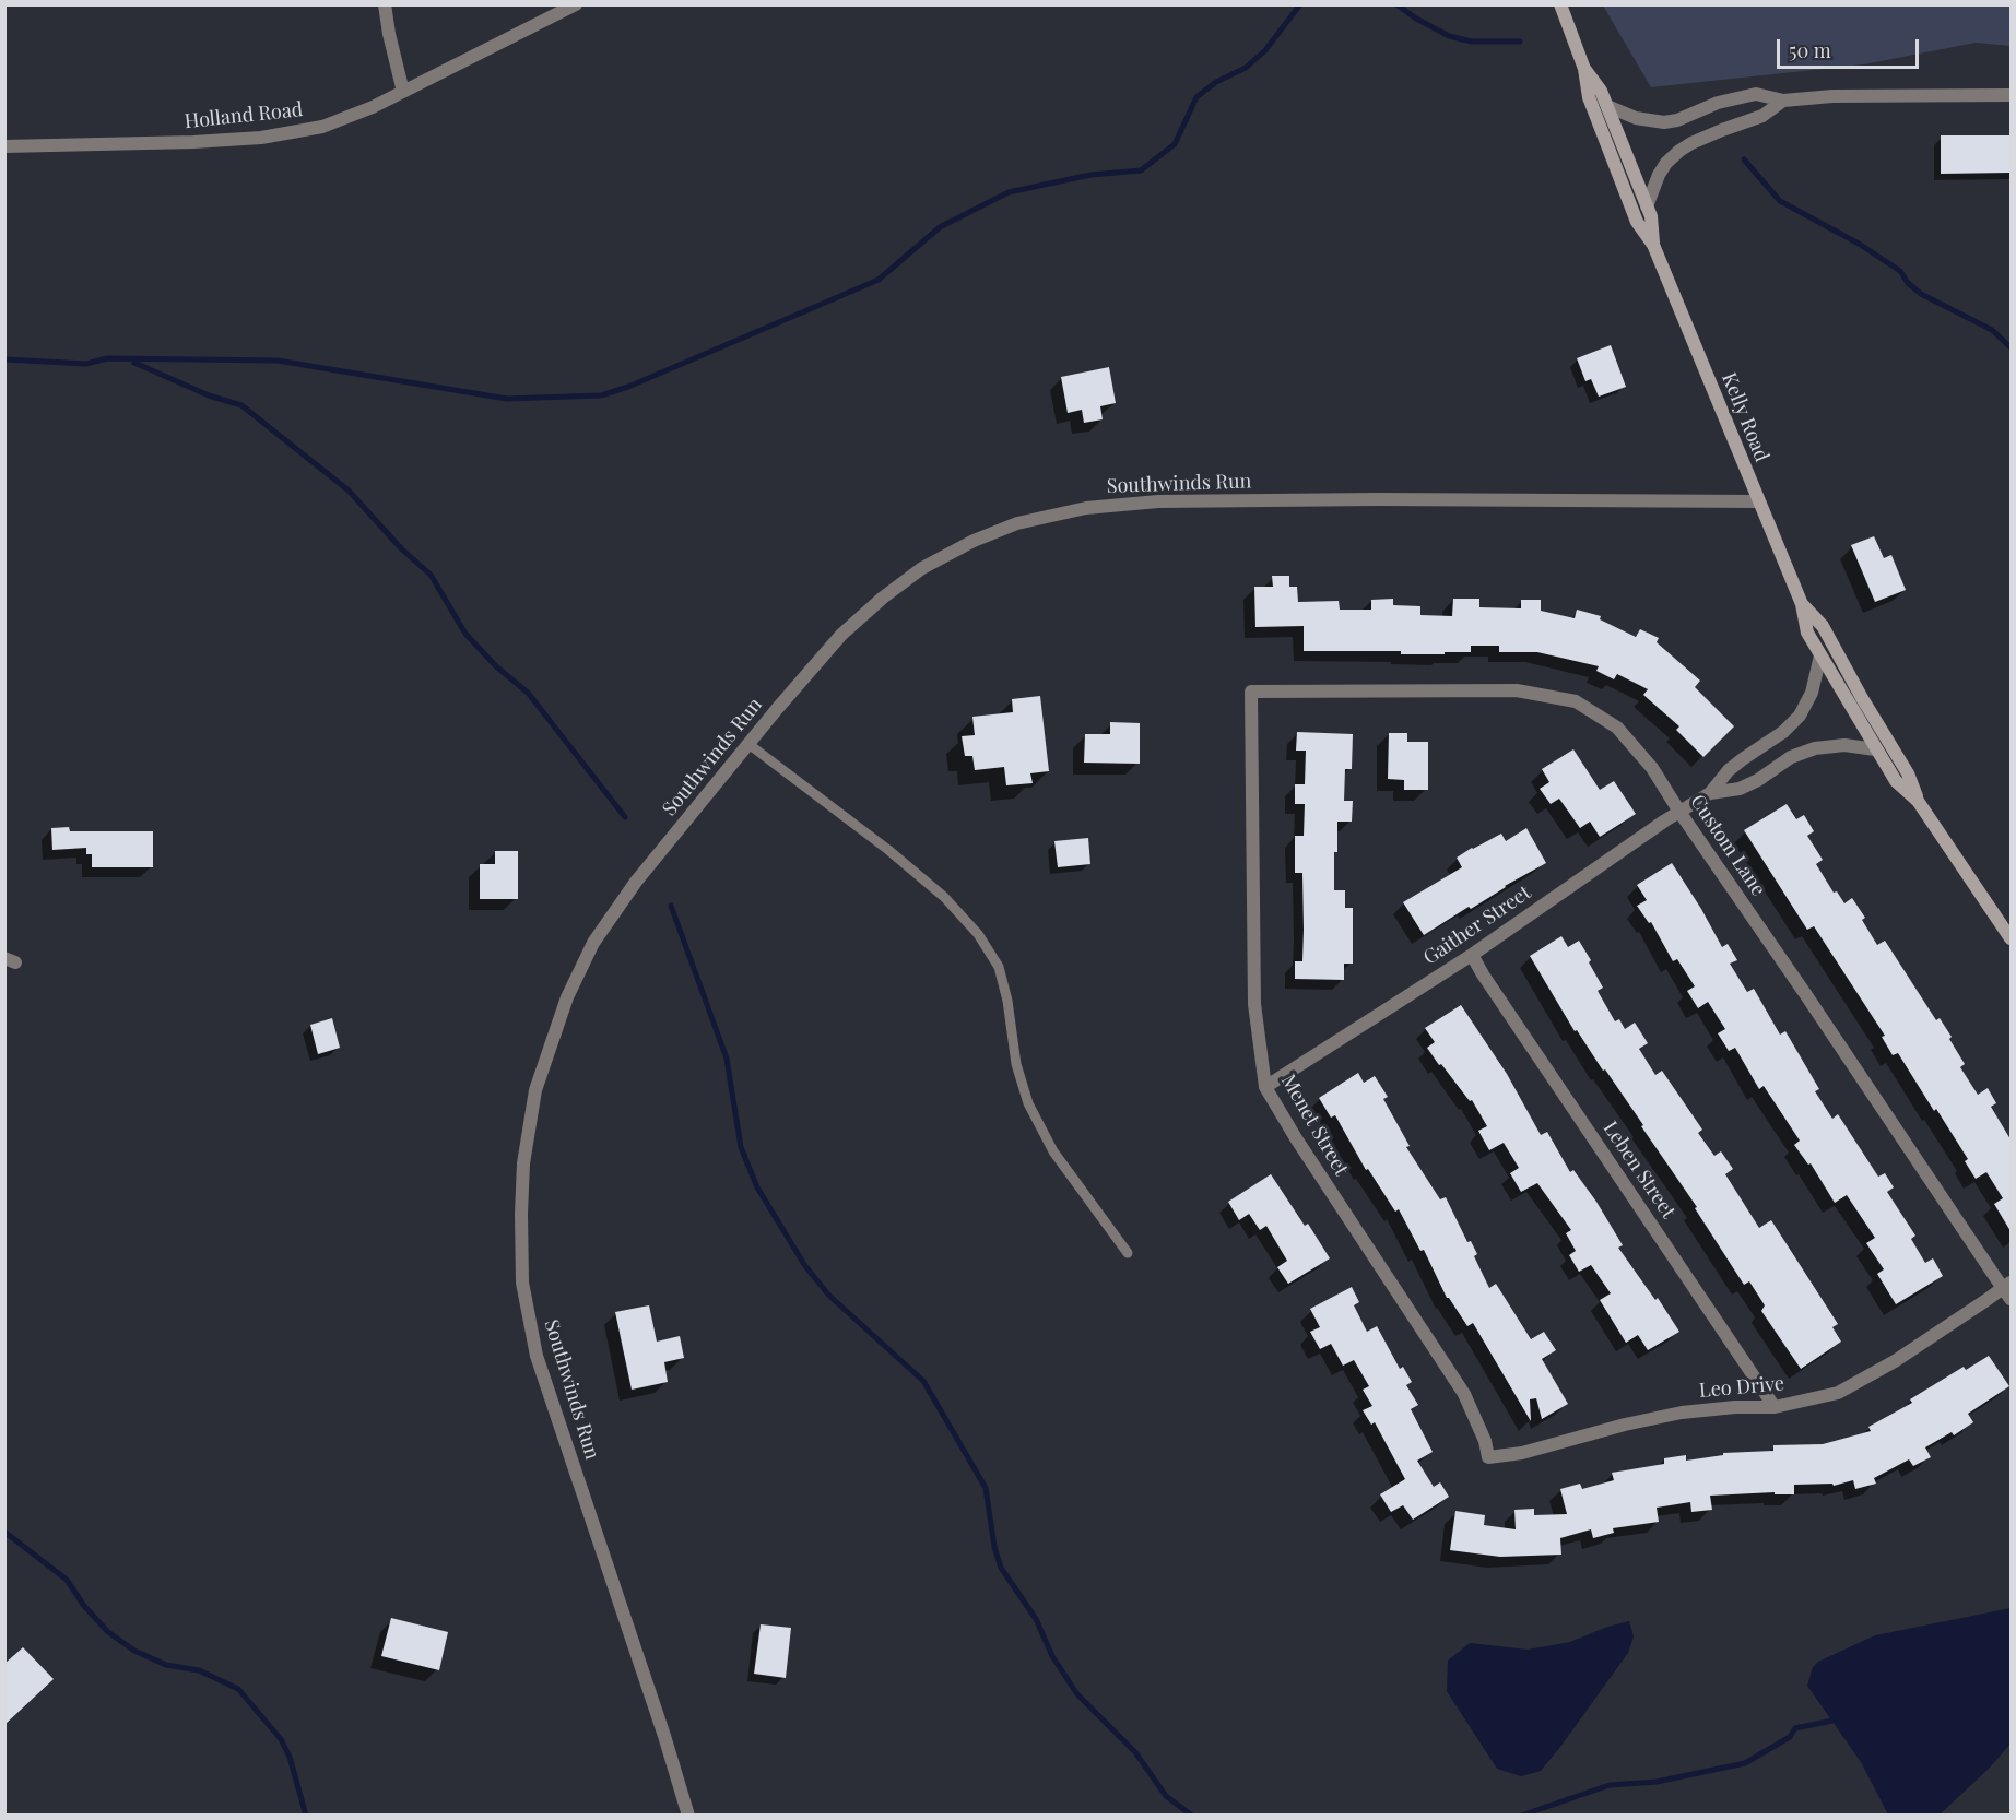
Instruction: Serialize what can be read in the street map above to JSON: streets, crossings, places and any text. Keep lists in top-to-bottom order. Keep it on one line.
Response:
{"streets":{"street":["Holland Road","Kelly Road","Southwinds Run","Custom Lane","Gaither Street","Menet Street","Leben Street","Leo Drive"]},"crossings":[["Kelly Road","Southwinds Run"],["Kelly Road","Gaither Street"],["Custom Lane","Gaither Street"],["Custom Lane","Menet Street"],["Custom Lane","Leo Drive"],["Gaither Street","Menet Street"],["Gaither Street","Leben Street"],["Menet Street","Leo Drive"],["Leben Street","Leo Drive"]],"scale_bar":"50 m"}
